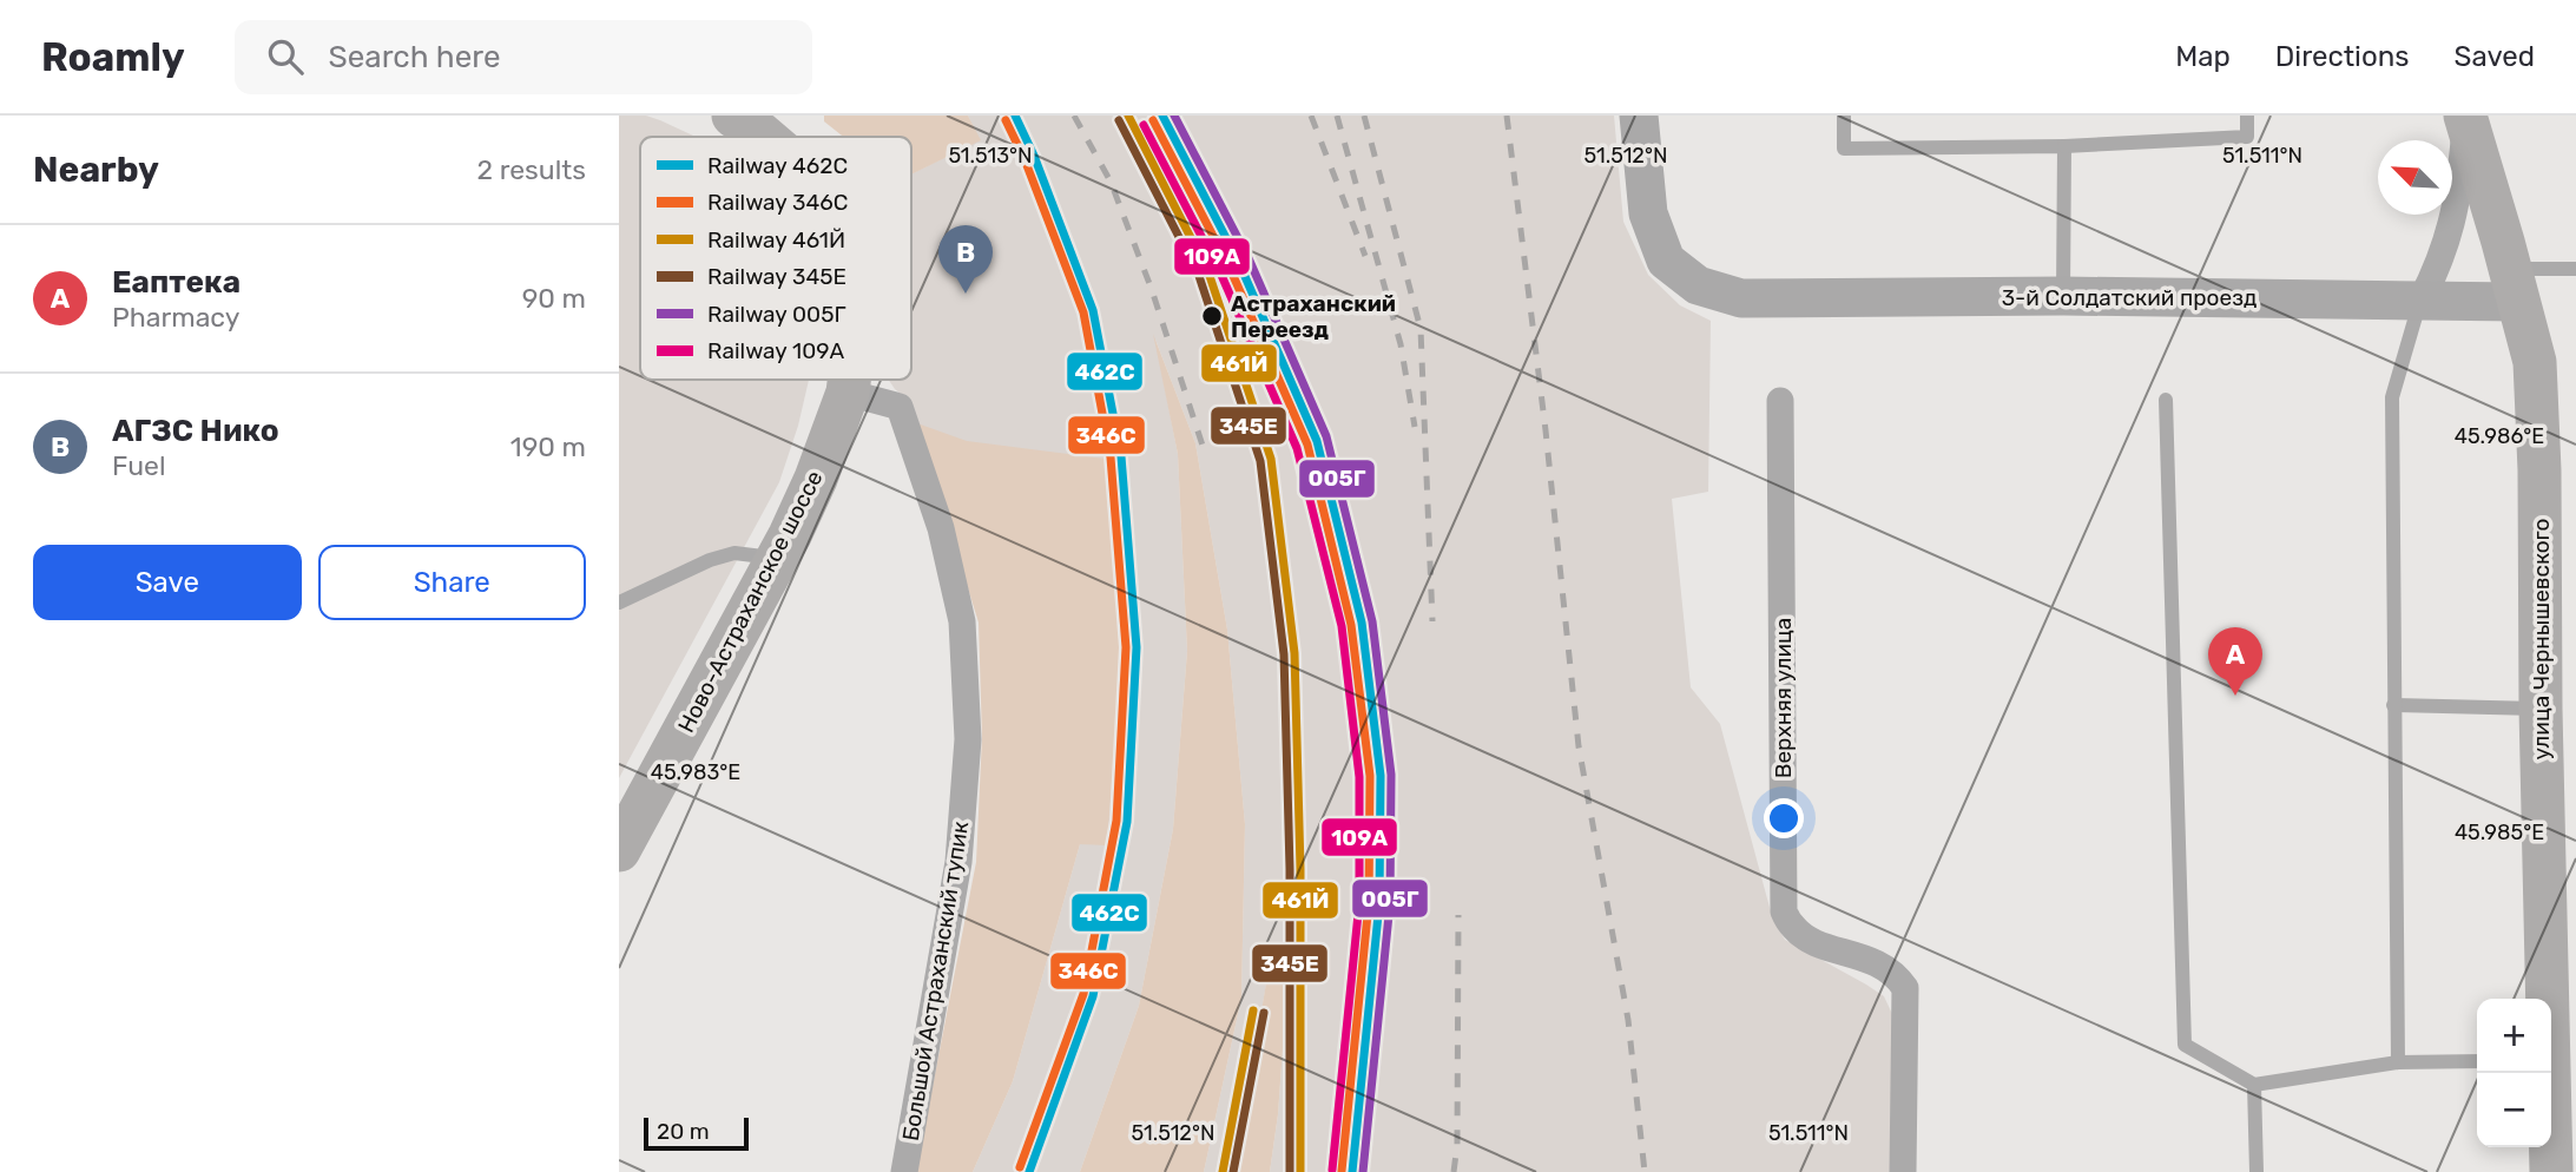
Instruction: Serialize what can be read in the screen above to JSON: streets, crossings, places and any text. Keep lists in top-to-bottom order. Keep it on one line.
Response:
{"streets":{"main road":["3-й Солдатский проезд","Ново-Астраханское шоссе","улица Чернышевского"],"street":["Верхняя улица","Большой Астраханский тупик"]},"crossings":[["3-й Солдатский проезд","улица Чернышевского"],["Ново-Астраханское шоссе","Большой Астраханский тупик"]],"places":["Астраханский Переезд"],"lines":["rail line 462С","rail line 461Й","rail line 005Г","rail line 346С","rail line 345Е","rail line 109А"],"legend":["Railway 462С","Railway 346С","Railway 461Й","Railway 345Е","Railway 005Г","Railway 109А"],"scale_bar":"20 m","north":"top left","page":{"header":"Roamly","search":"Search here","nav":["Map","Directions","Saved"],"heading":["Nearby","2 results"],"list":[{"mark":"A","name":"Еаптека","note":"Pharmacy","value":"90 m"},{"mark":"B","name":"АГЗС Нико","note":"Fuel","value":"190 m"}],"pins":["B","A"],"buttons":["Save","Share"],"map_buttons":["+","−"],"scale":"20 m"},"coordinates":["51.513°N","51.512°N","51.511°N","45.986°E","45.983°E","45.985°E"]}
